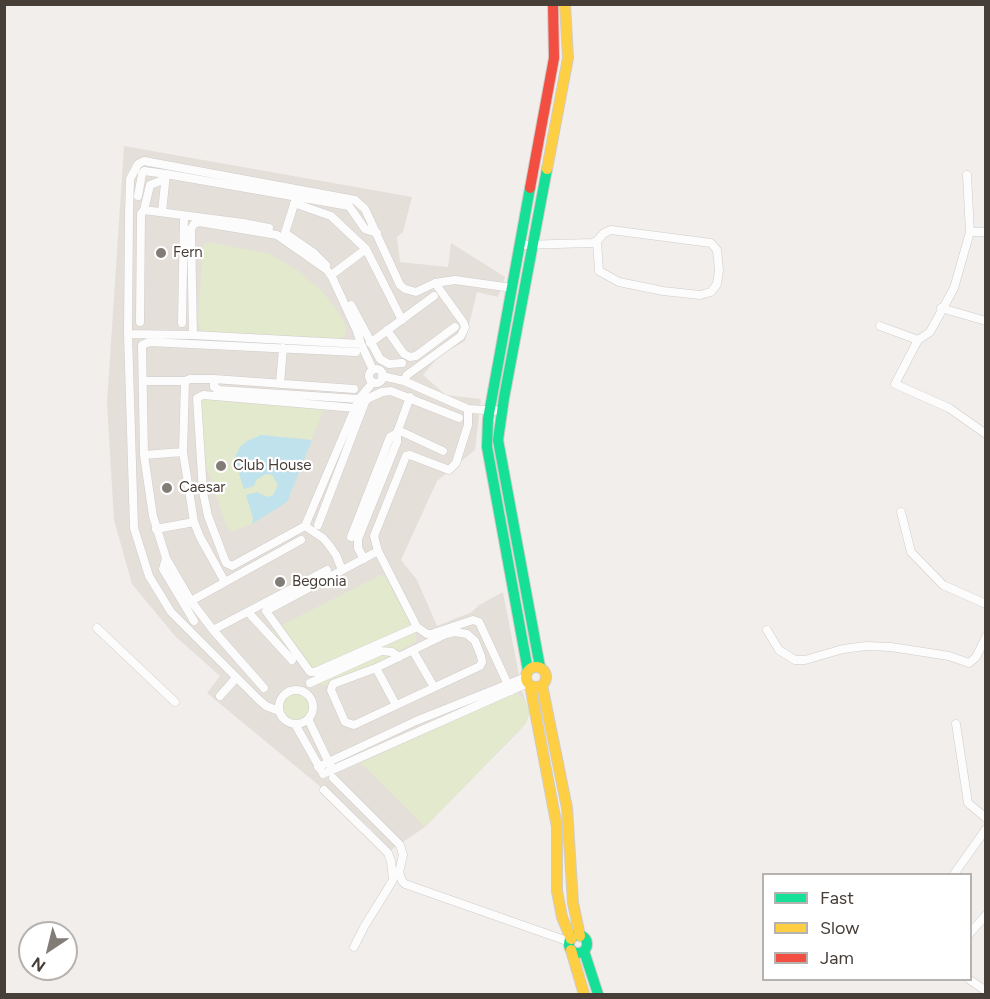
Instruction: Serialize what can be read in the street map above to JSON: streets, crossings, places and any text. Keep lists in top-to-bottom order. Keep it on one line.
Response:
{"places":["Fern","Club House","Caesar","Begonia"],"legend":["Fast","Slow","Jam"],"north":"bottom left"}
